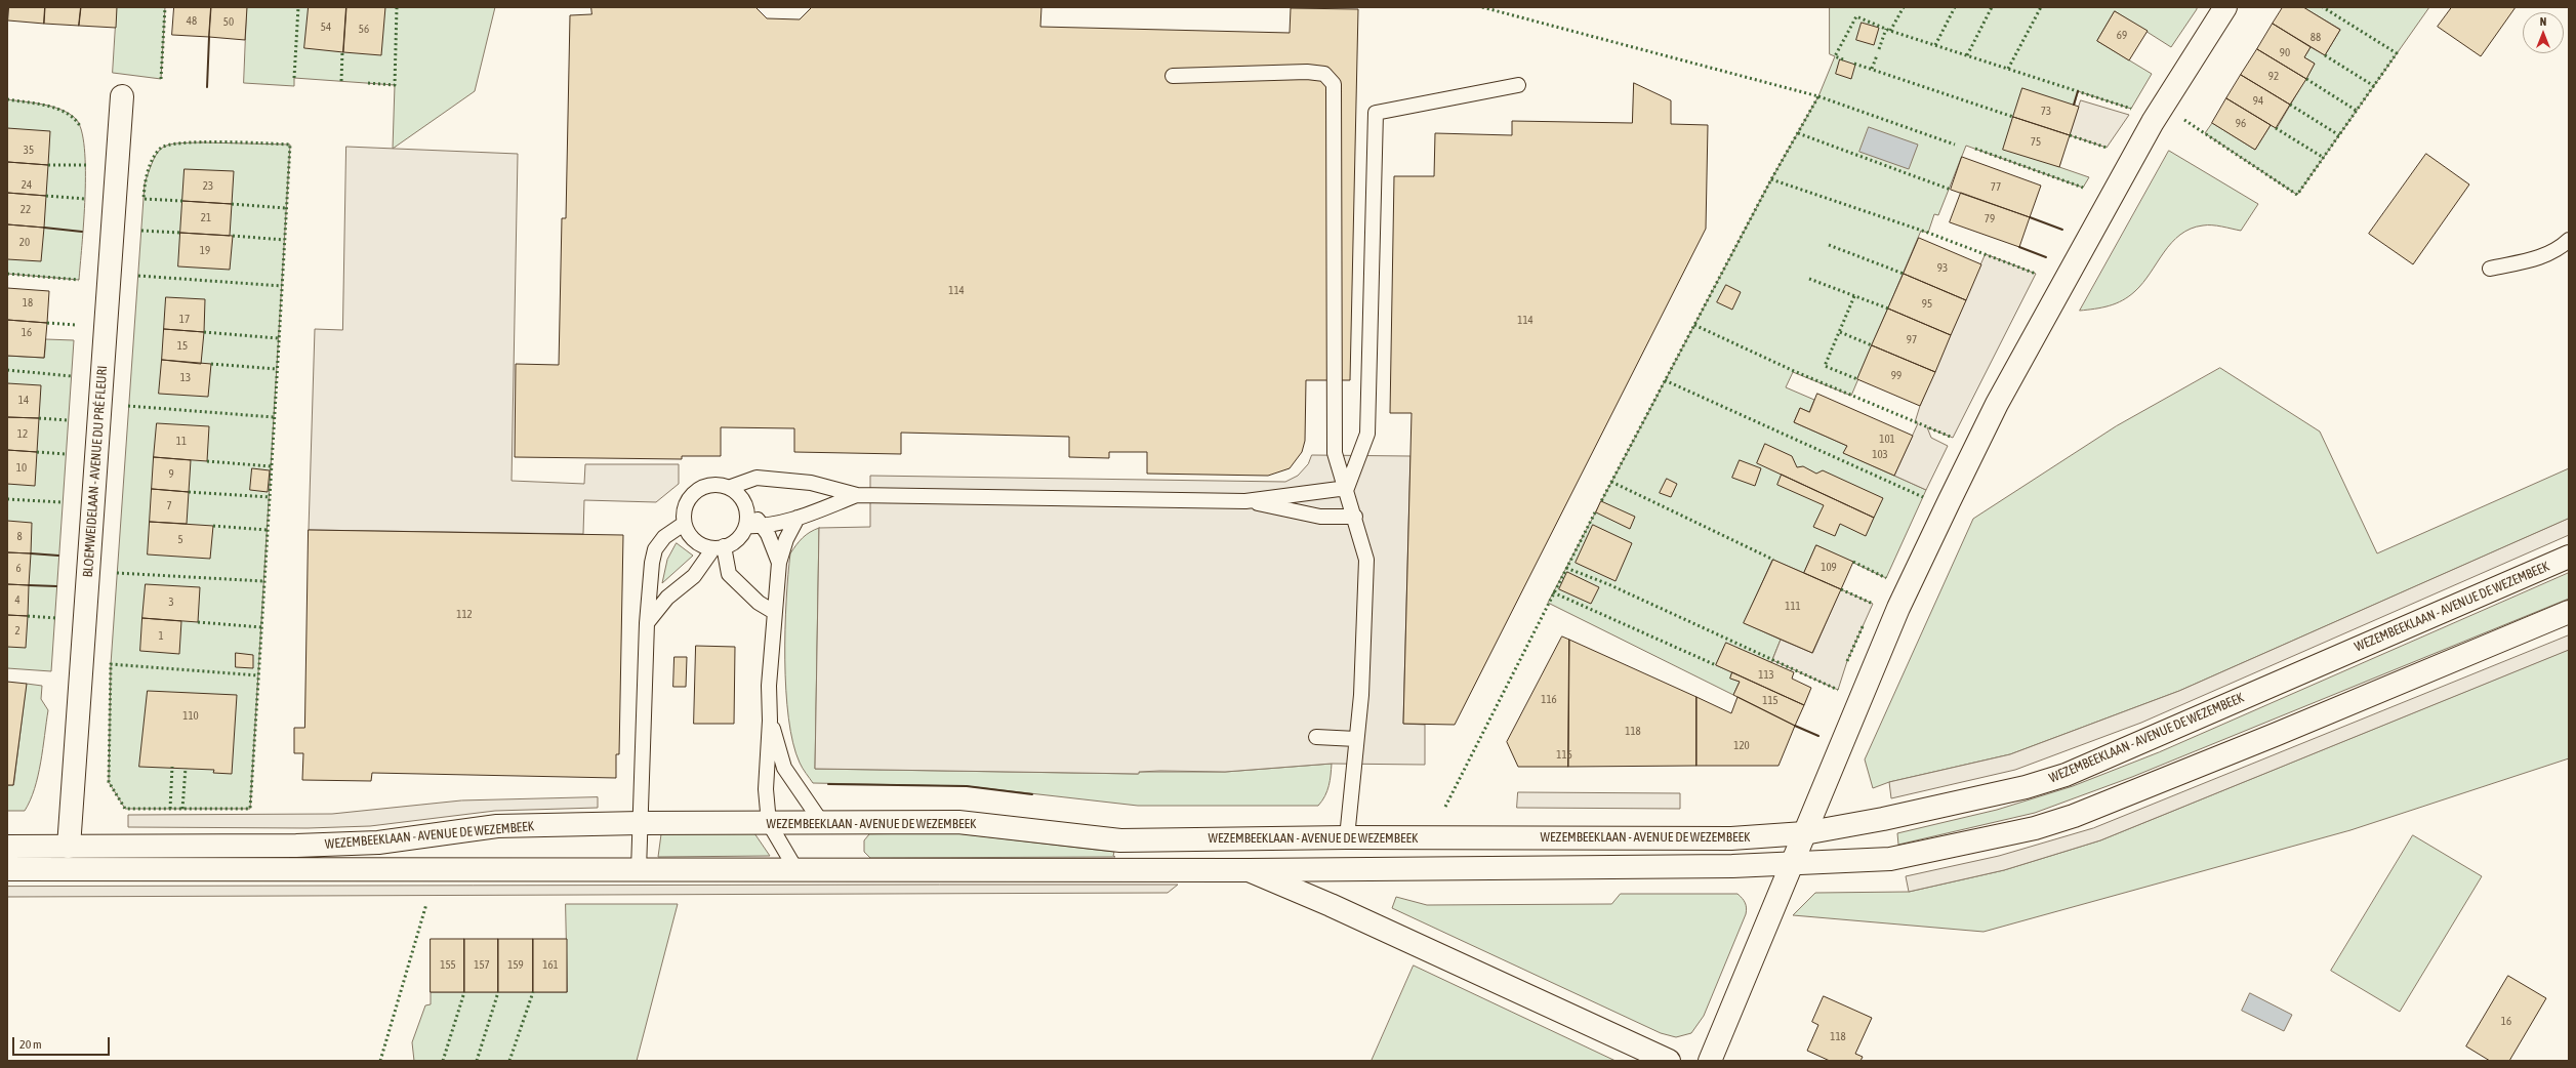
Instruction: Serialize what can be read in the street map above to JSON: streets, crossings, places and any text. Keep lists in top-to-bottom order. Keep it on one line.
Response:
{"streets":{"main road":["BLOEMWEIDELAAN - AVENUE DU PRÉ FLEURI","WEZEMBEEKLAAN - AVENUE DE WEZEMBEEK"]},"crossings":[["BLOEMWEIDELAAN - AVENUE DU PRÉ FLEURI","WEZEMBEEKLAAN - AVENUE DE WEZEMBEEK"]],"house_numbers":["48","50","54","56","69","88","90","92","94","73","96","75","35","24","23","77","22","21","79","20","19","93","114","18","95","17","114","16","97","15","99","13","14","12","101","11","103","10","9","7","8","5","109","6","4","3","111","112","2","1","113","116","115","110","118","120","116","155","157","159","161","16","118"],"scale_bar":"20 m","north":"top"}
